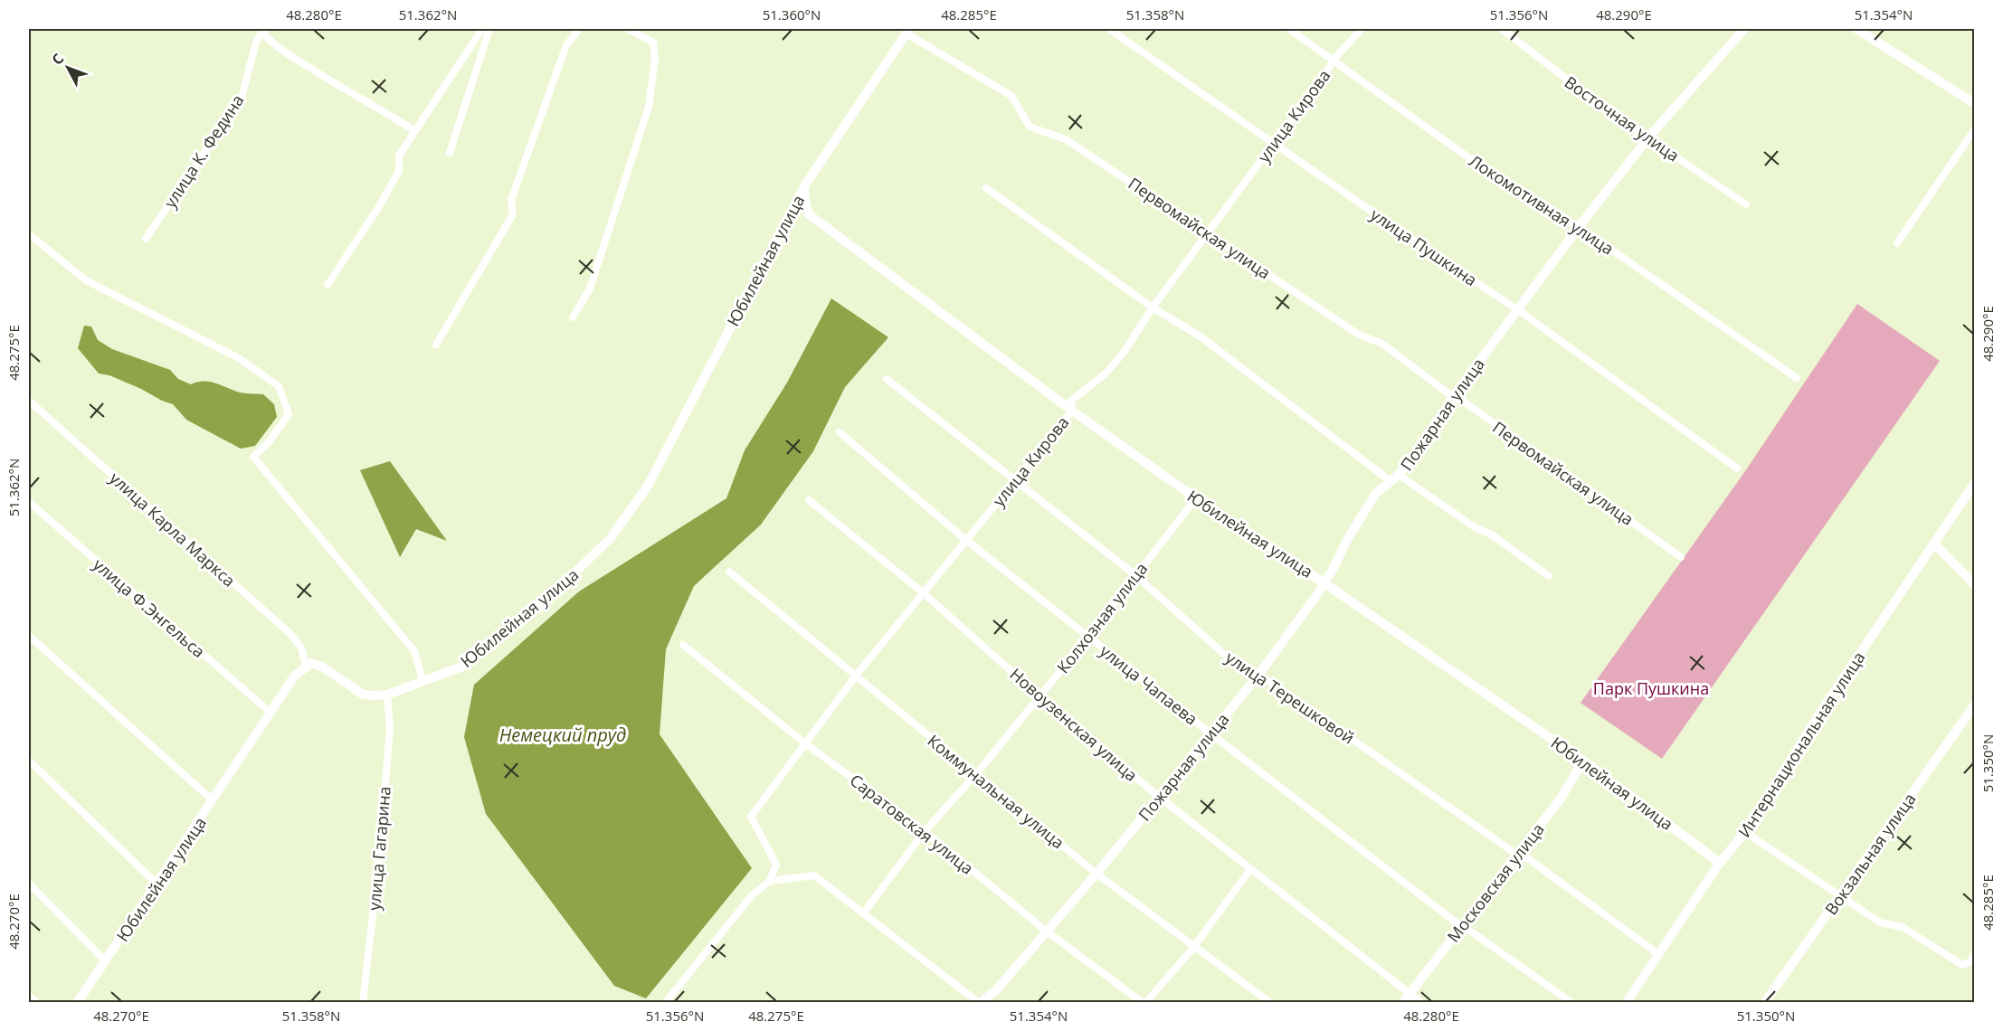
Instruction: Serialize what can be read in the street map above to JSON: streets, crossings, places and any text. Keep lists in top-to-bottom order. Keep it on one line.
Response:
{"streets":{"street":["улица Кирова","Восточная улица","улица К. Федина","Локомотивная улица","Первомайская улица","улица Пушкина","Юбилейная улица","Пожарная улица","улица Карла Маркса","улица Ф.Энгельса","Колхозная улица","улица Чапаева","улица Терешковой","Новоузенская улица","Интернациональная улица","Коммунальная улица","Саратовская улица","улица Гагарина","Вокзальная улица","Московская улица"]},"crossings":[["улица Кирова","Локомотивная улица"],["улица Кирова","Первомайская улица"],["улица Кирова","улица Пушкина"],["улица Кирова","Юбилейная улица"],["улица Кирова","улица Чапаева"],["улица Кирова","улица Терешковой"],["улица Кирова","Новоузенская улица"],["улица Кирова","Коммунальная улица"],["улица Кирова","Саратовская улица"],["Восточная улица","Пожарная улица"],["Локомотивная улица","Пожарная улица"],["Первомайская улица","Юбилейная улица"],["Первомайская улица","Пожарная улица"],["улица Пушкина","Пожарная улица"],["Юбилейная улица","Пожарная улица"],["Юбилейная улица","улица Карла Маркса"],["Юбилейная улица","улица Ф.Энгельса"],["Юбилейная улица","Колхозная улица"],["Юбилейная улица","Интернациональная улица"],["Юбилейная улица","улица Гагарина"],["Юбилейная улица","Московская улица"],["Пожарная улица","улица Чапаева"],["Пожарная улица","улица Терешковой"],["Пожарная улица","Новоузенская улица"],["Пожарная улица","Коммунальная улица"],["Пожарная улица","Саратовская улица"],["Колхозная улица","улица Чапаева"],["Колхозная улица","улица Терешковой"],["Колхозная улица","Новоузенская улица"],["Колхозная улица","Коммунальная улица"],["Колхозная улица","Саратовская улица"],["улица Чапаева","Московская улица"],["улица Терешковой","Интернациональная улица"],["улица Терешковой","Московская улица"],["Новоузенская улица","Московская улица"]],"water":["Немецкий пруд"],"parks":["Парк Пушкина"],"north":"top left","coordinates":["48.280°E","51.362°N","51.360°N","48.285°E","51.358°N","51.356°N","48.290°E","51.354°N","48.275°E","51.350°N","48.270°E"]}
